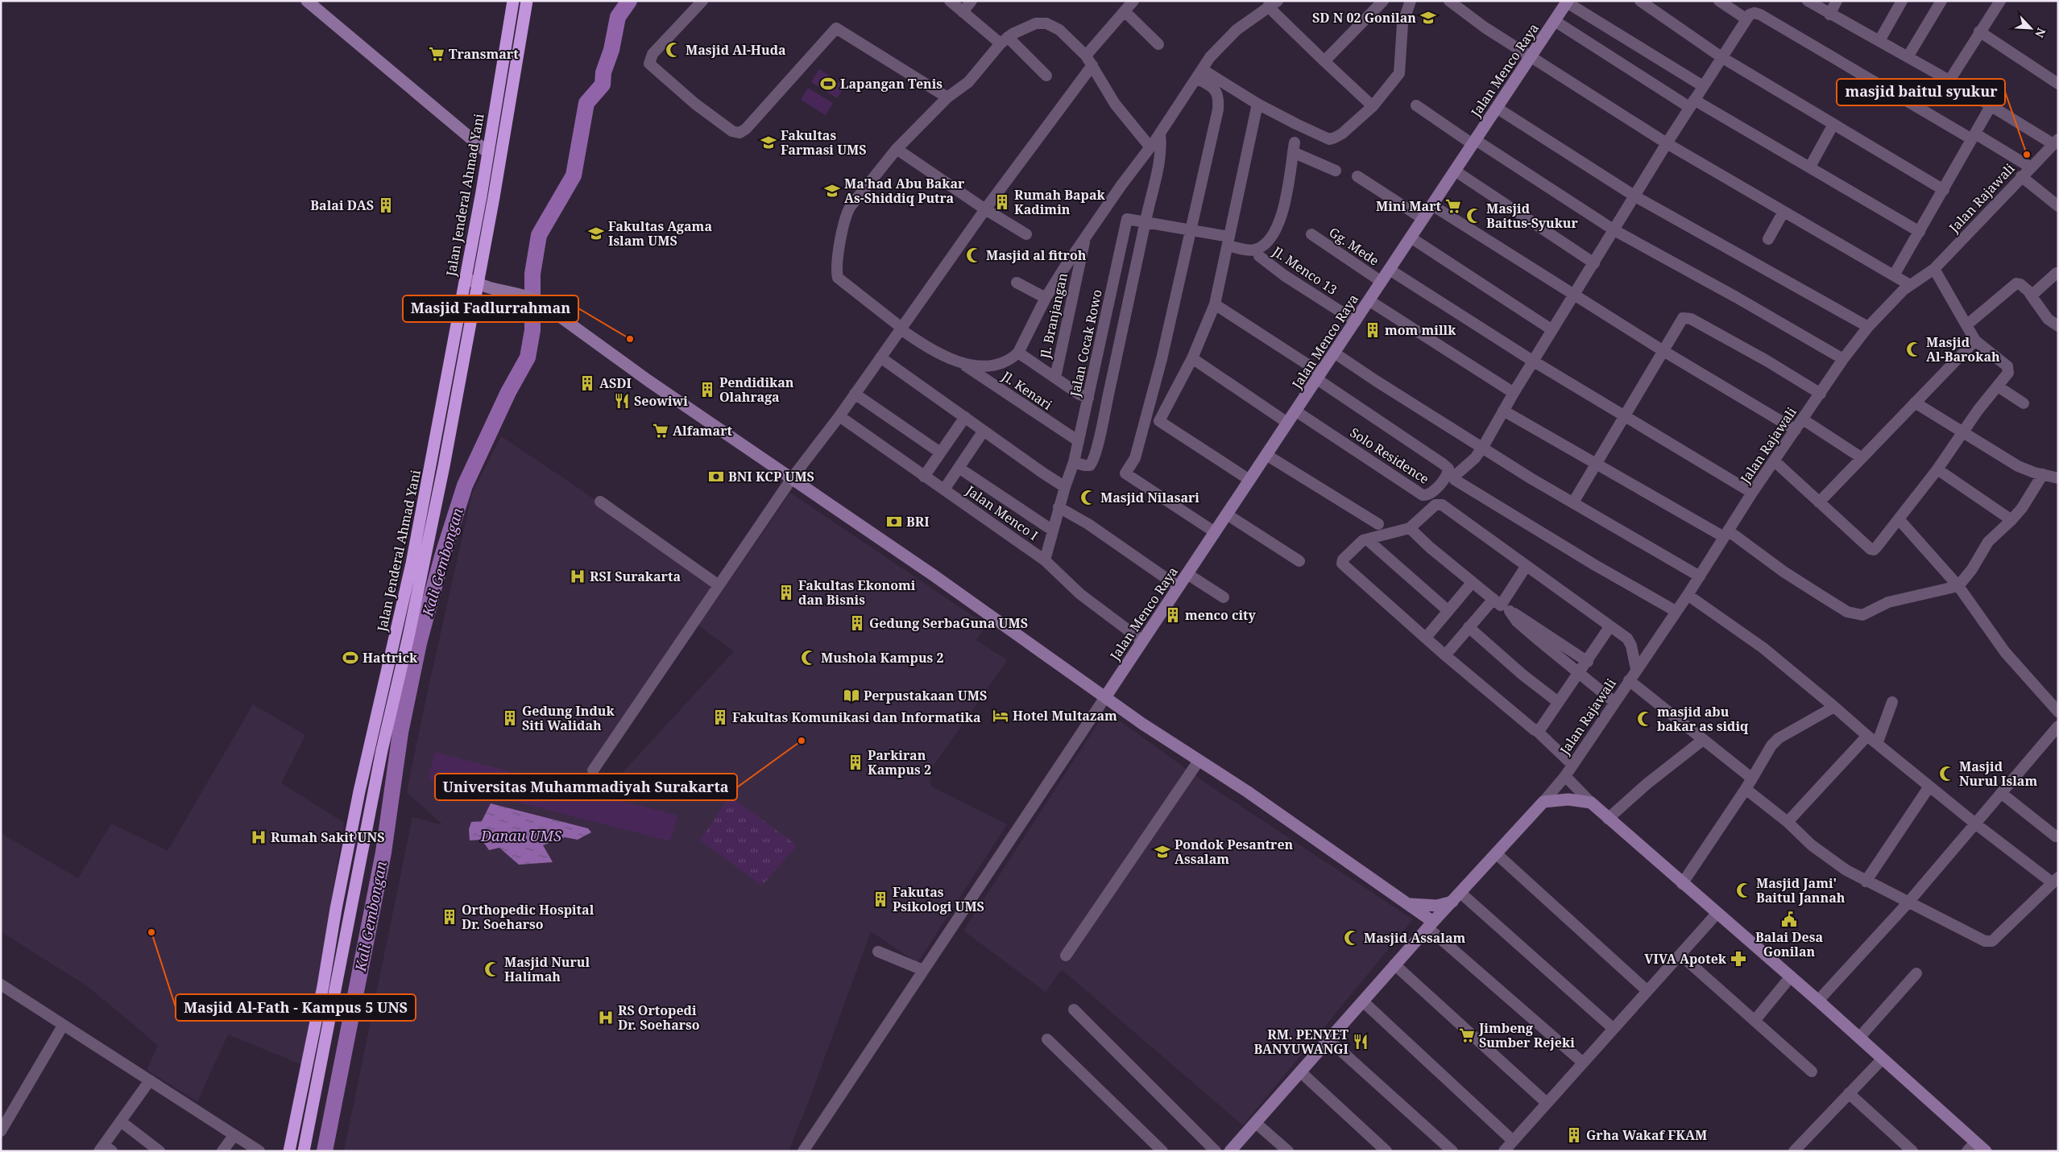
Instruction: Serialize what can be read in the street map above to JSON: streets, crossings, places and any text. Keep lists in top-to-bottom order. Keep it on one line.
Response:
{"streets":{"highway":["Jalan Jenderal Ahmad Yani"],"street":["Jalan Menco Raya","Jalan Rajawali","Gg. Mede","Jl. Menco 13","Jl. Branjangan","Jalan Cocak Rowo","Jl. Kenari","Solo Residence","Jalan Menco I"]},"crossings":[["Jalan Menco Raya","Gg. Mede"],["Jalan Menco Raya","Jl. Menco 13"],["Jalan Menco Raya","Solo Residence"],["Jalan Menco Raya","Jalan Menco I"],["Jalan Cocak Rowo","Jl. Kenari"]],"water":["Kali Gembongan","Danau UMS"],"places":{"school or university":["SD N 02 Gonilan","Fakultas Farmasi UMS","Ma'had Abu Bakar As-Shiddiq Putra","Fakultas Agama Islam UMS","Pondok Pesantren Assalam"],"mosque":["Masjid Al-Huda","Masjid Baitus-Syukur","Masjid al fitroh","Masjid Al-Barokah","Masjid Nilasari","Mushola Kampus 2","masjid abu bakar as sidiq","Masjid Nurul Islam","Masjid Jami' Baitul Jannah","Masjid Assalam","Masjid Nurul Halimah"],"supermarket":["Transmart","Mini Mart","Alfamart","Jimbeng Sumber Rejeki"],"sports":["Lapangan Tenis","Hattrick"],"other":["masjid baitul syukur","Masjid Fadlurrahman","Universitas Muhammadiyah Surakarta","Masjid Al-Fath - Kampus 5 UNS"],"building":["Rumah Bapak Kadimin","Balai DAS","mom millk","ASDI","Pendidikan Olahraga","Fakultas Ekonomi dan Bisnis","menco city","Gedung SerbaGuna UMS","Fakultas Komunikasi dan Informatika","Gedung Induk Siti Walidah","Parkiran Kampus 2","Fakutas Psikologi UMS","Orthopedic Hospital Dr. Soeharso","Grha Wakaf FKAM"],"restaurant":["Seowiwi","RM. PENYET BANYUWANGI"],"bank":["BNI KCP UMS","BRI"],"hospital":["RSI Surakarta","Rumah Sakit UNS","RS Ortopedi Dr. Soeharso"],"library":["Perpustakaan UMS"],"hotel":["Hotel Multazam"],"public building":["Balai Desa Gonilan"],"pharmacy":["VIVA Apotek"]},"north":"bottom right"}
